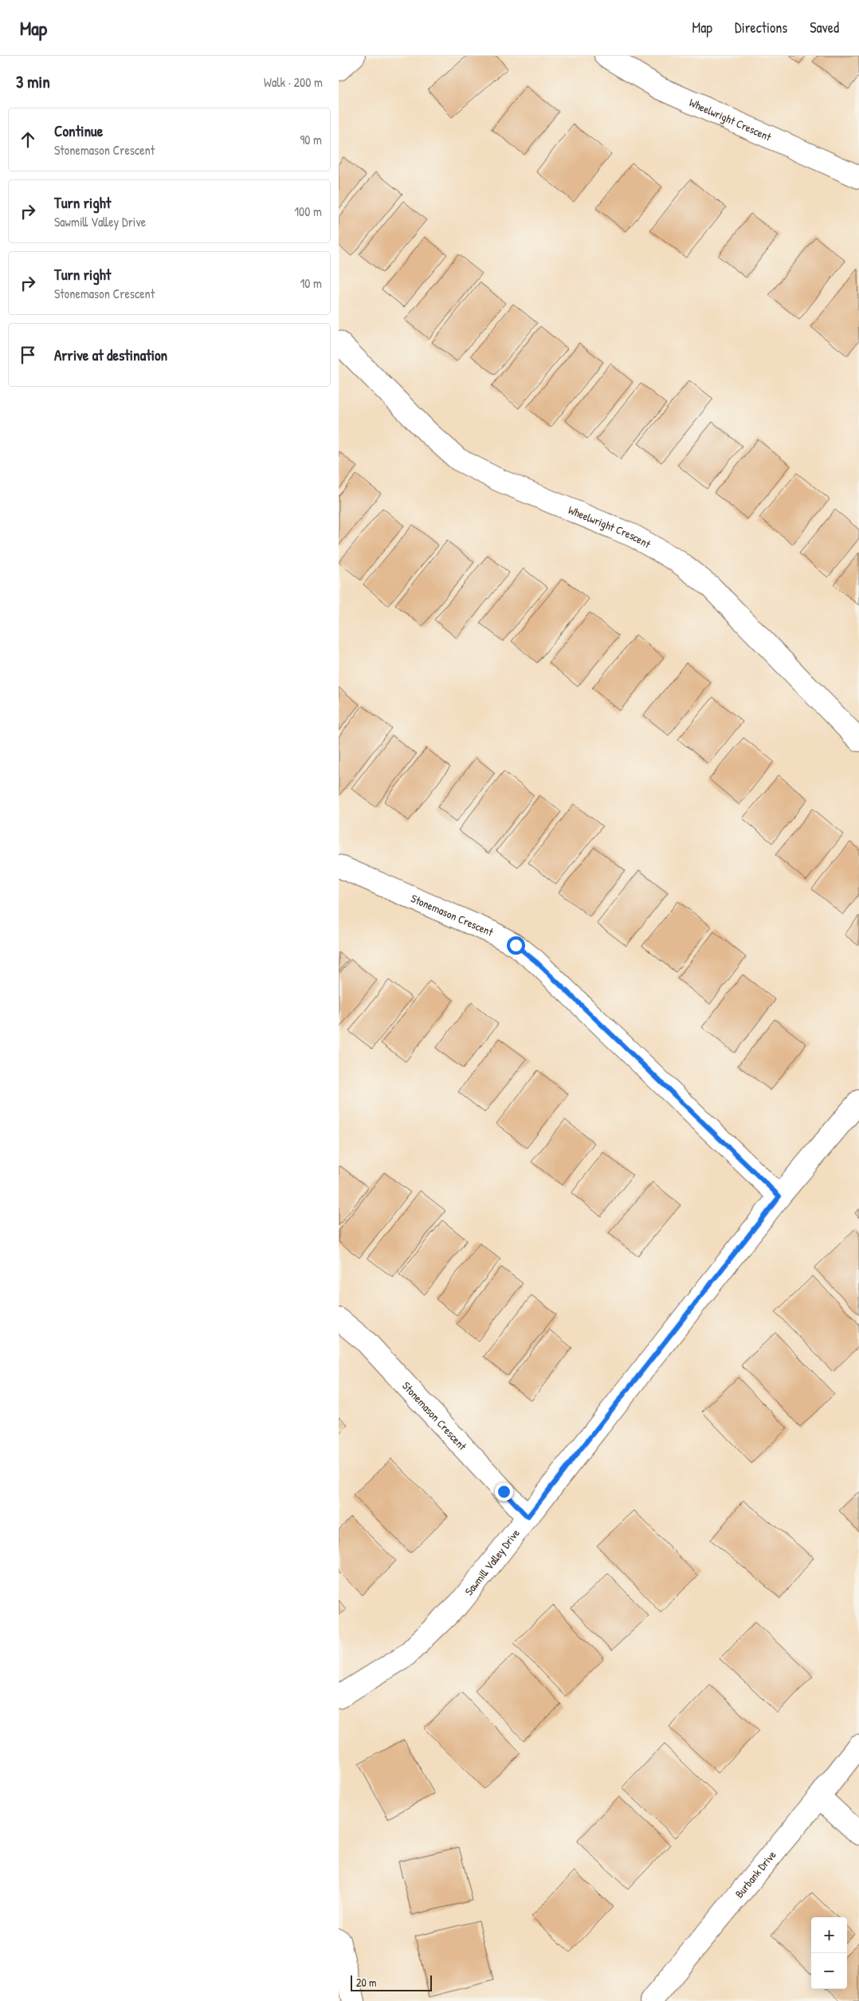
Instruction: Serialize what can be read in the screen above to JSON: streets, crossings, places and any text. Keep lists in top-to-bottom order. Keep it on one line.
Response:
{"streets":{"street":["Wheelwright Crescent","Stonemason Crescent","Sawmill Valley Drive","Burbank Drive"]},"crossings":[["Stonemason Crescent","Sawmill Valley Drive"]],"scale_bar":"20 m","page":{"header":"Map","nav":["Map","Directions","Saved"],"heading":["3 min","Walk · 200 m"],"list":[["Continue","Stonemason Crescent","90 m"],["Turn right","Sawmill Valley Drive","100 m"],["Turn right","Stonemason Crescent","10 m"],"Arrive at destination"],"map_buttons":["+","−"],"scale":"20 m"}}
